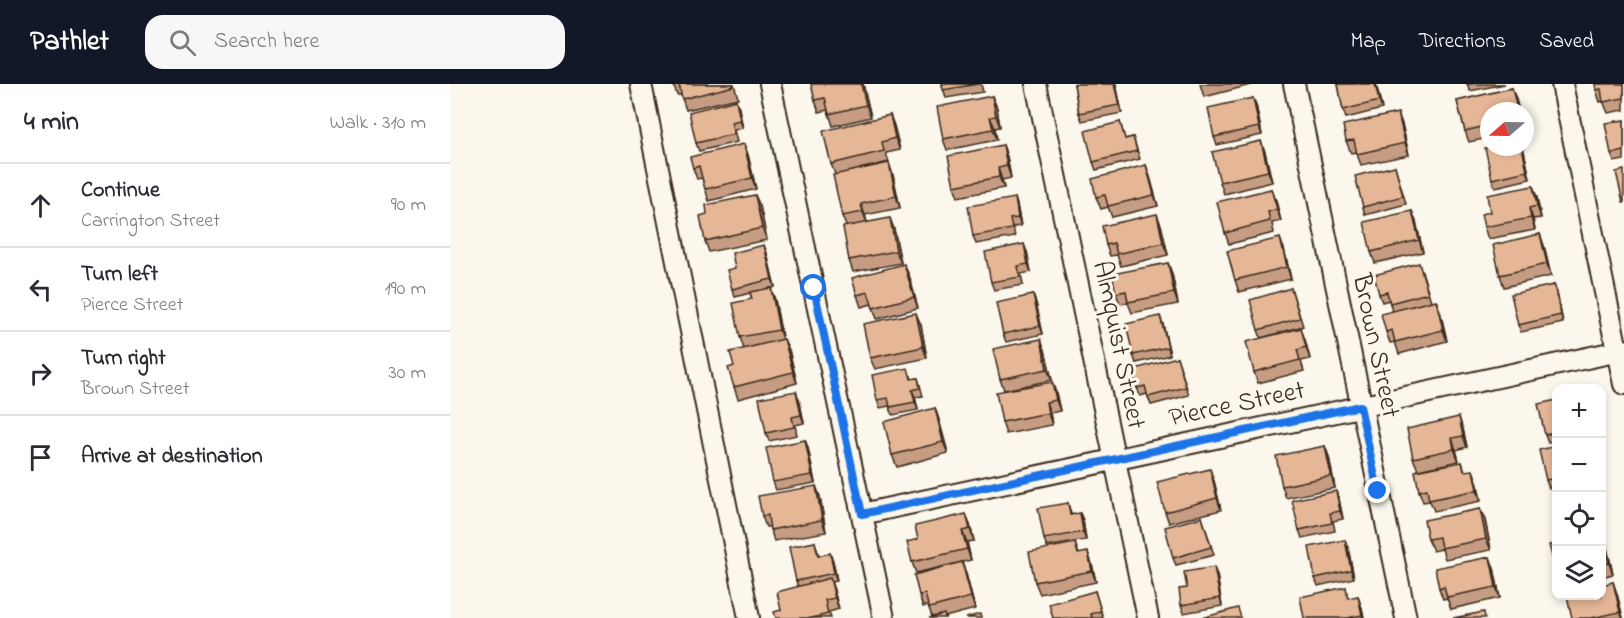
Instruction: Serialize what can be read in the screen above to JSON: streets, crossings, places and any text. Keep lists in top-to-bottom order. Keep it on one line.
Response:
{"streets":{"street":["Almquist Street","Brown Street","Pierce Street"]},"crossings":[["Almquist Street","Pierce Street"],["Brown Street","Pierce Street"]],"north":"left","page":{"header":"Pathlet","search":"Search here","nav":["Map","Directions","Saved"],"heading":["4 min","Walk · 310 m"],"list":[["Continue","Carrington Street","90 m"],["Turn left","Pierce Street","190 m"],["Turn right","Brown Street","30 m"],"Arrive at destination"],"map_buttons":["+","−"]}}
